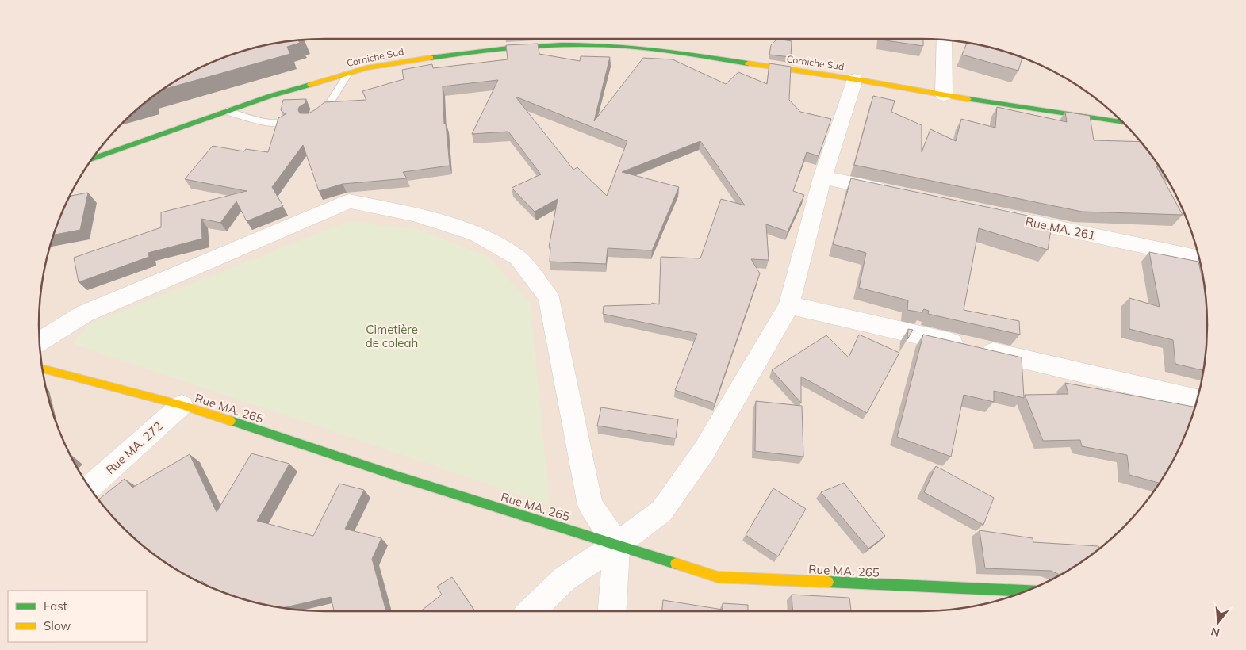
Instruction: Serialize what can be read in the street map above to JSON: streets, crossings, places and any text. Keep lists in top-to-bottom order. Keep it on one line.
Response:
{"streets":{"main road":["Corniche Sud","Rue MA. 265"],"street":["Rue MA. 261","Rue MA. 272"]},"crossings":[["Rue MA. 265","Rue MA. 272"]],"parks":["Cimetière de coleah"],"legend":["Fast","Slow"],"north":"bottom"}
